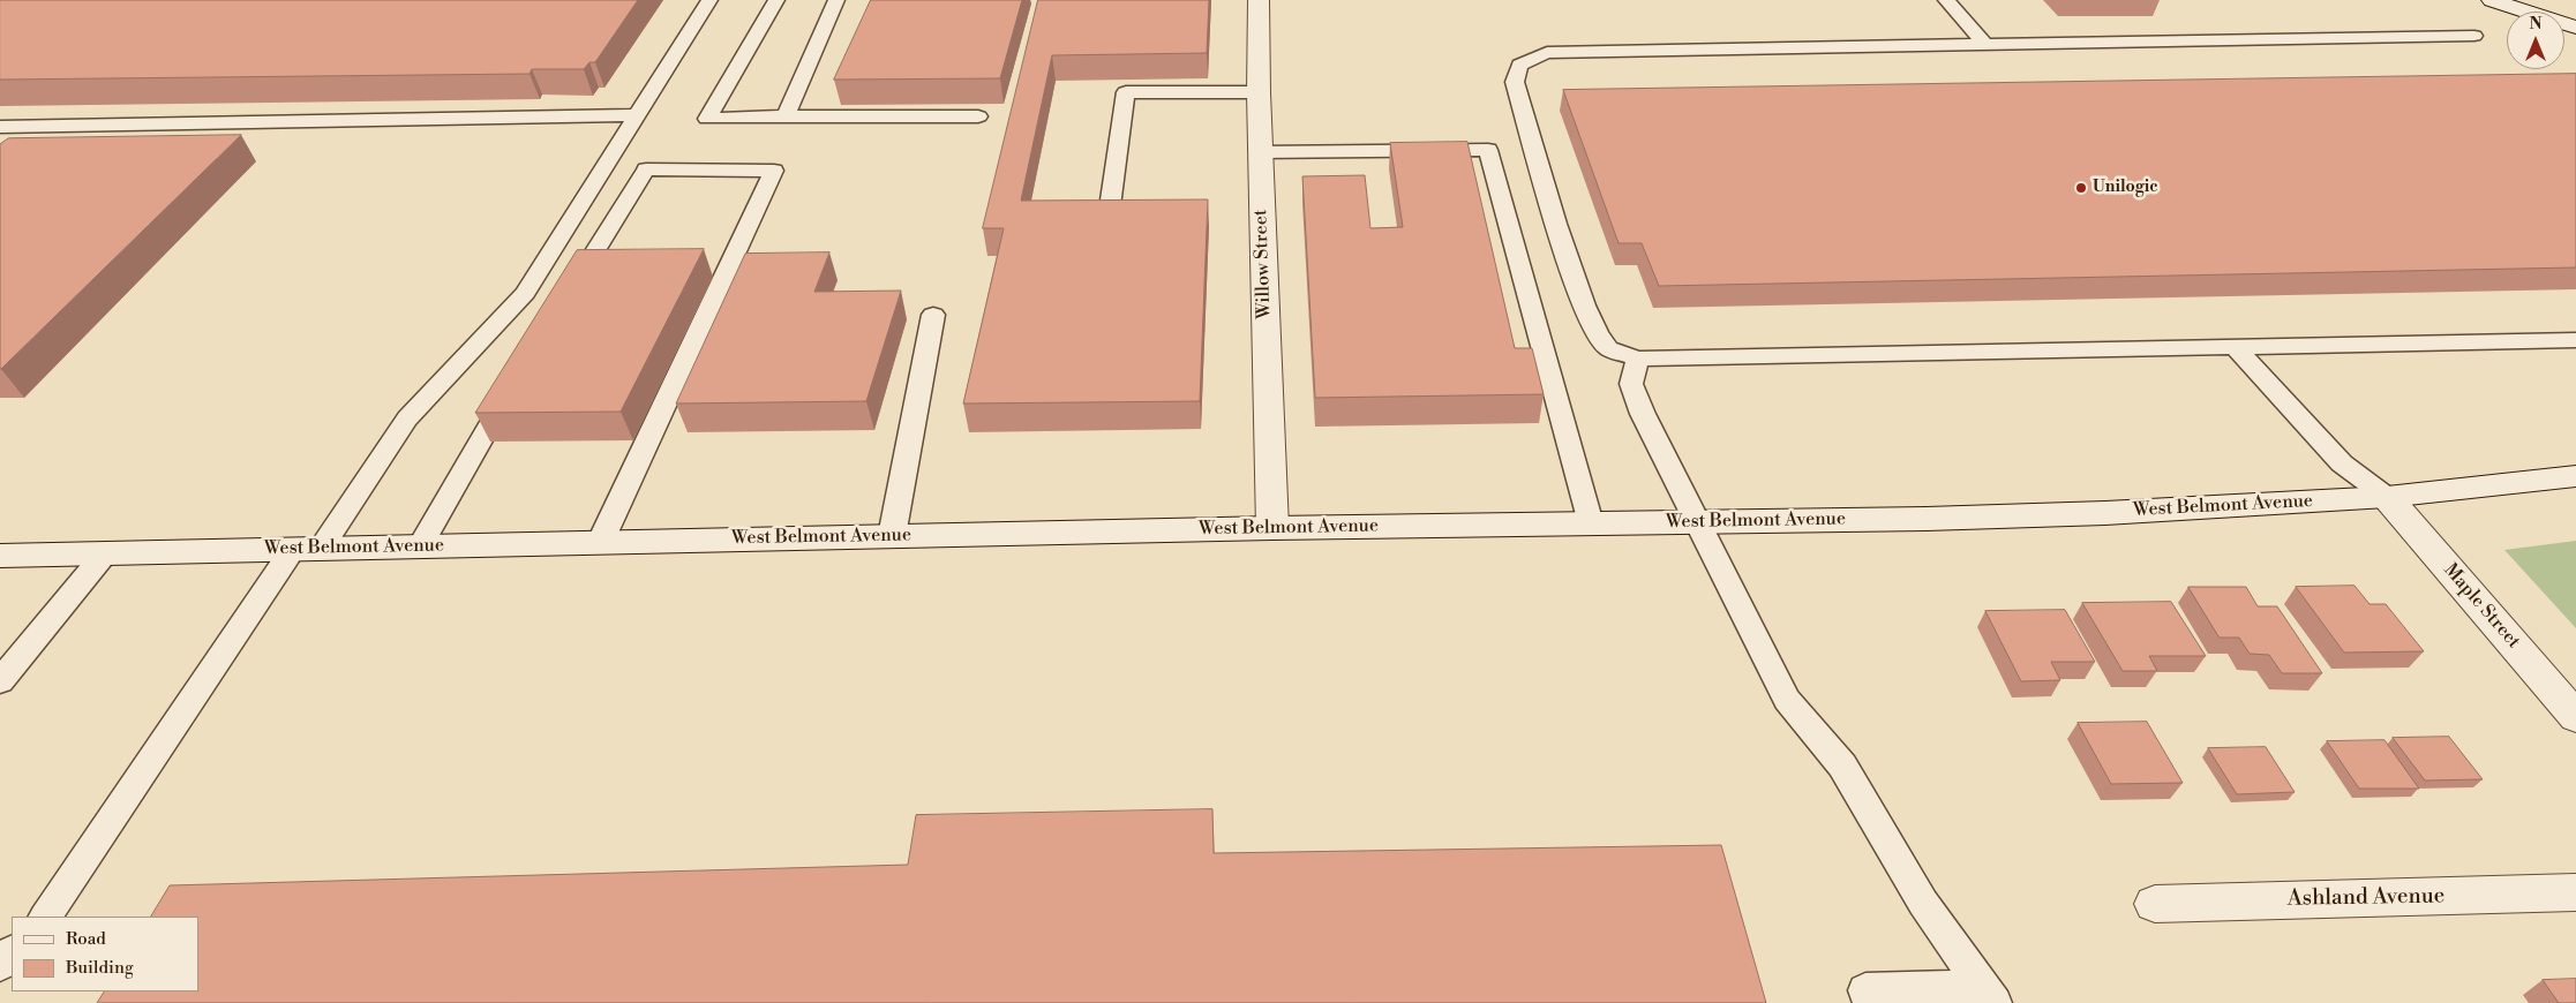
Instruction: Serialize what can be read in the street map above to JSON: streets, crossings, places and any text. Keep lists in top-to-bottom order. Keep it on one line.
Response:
{"streets":{"main road":["Willow Street","West Belmont Avenue","Maple Street","Ashland Avenue"]},"crossings":[["Willow Street","West Belmont Avenue"],["West Belmont Avenue","Maple Street"]],"places":["Unilogic"],"legend":["Road","Building"],"north":"top"}
